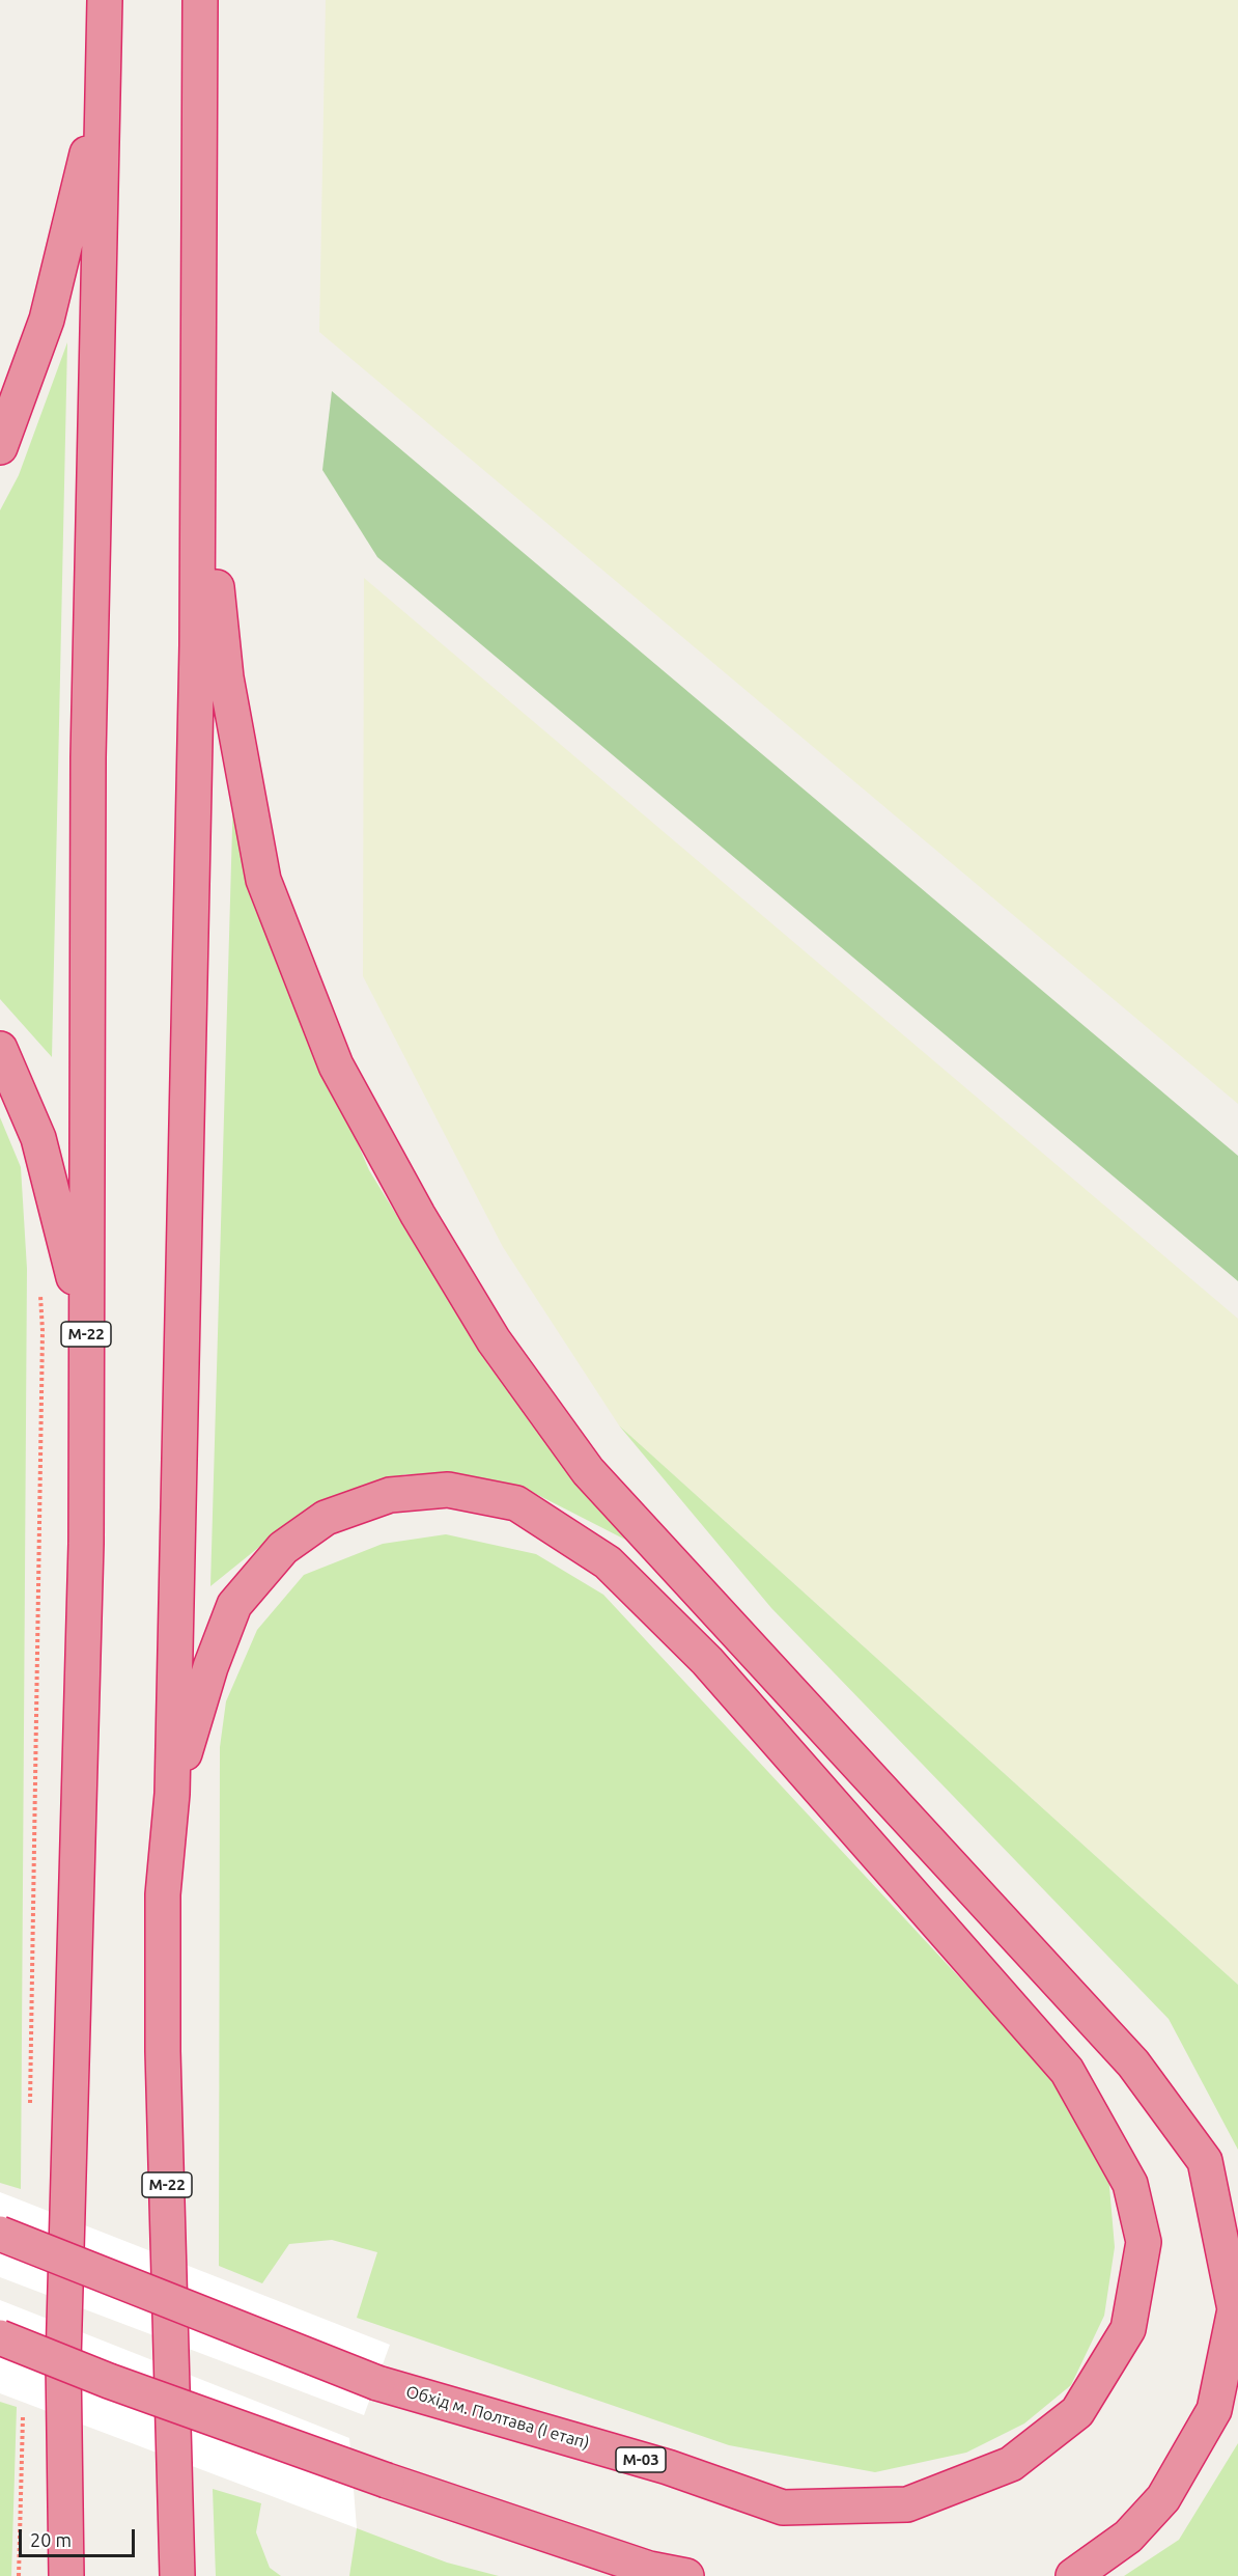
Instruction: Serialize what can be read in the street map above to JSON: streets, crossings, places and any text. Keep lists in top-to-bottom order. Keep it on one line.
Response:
{"streets":{"highway":["М-22","Обхід м. Полтава (I етап)","М-03"]},"crossings":[["М-22","Обхід м. Полтава (I етап)"]],"scale_bar":"20 m"}
